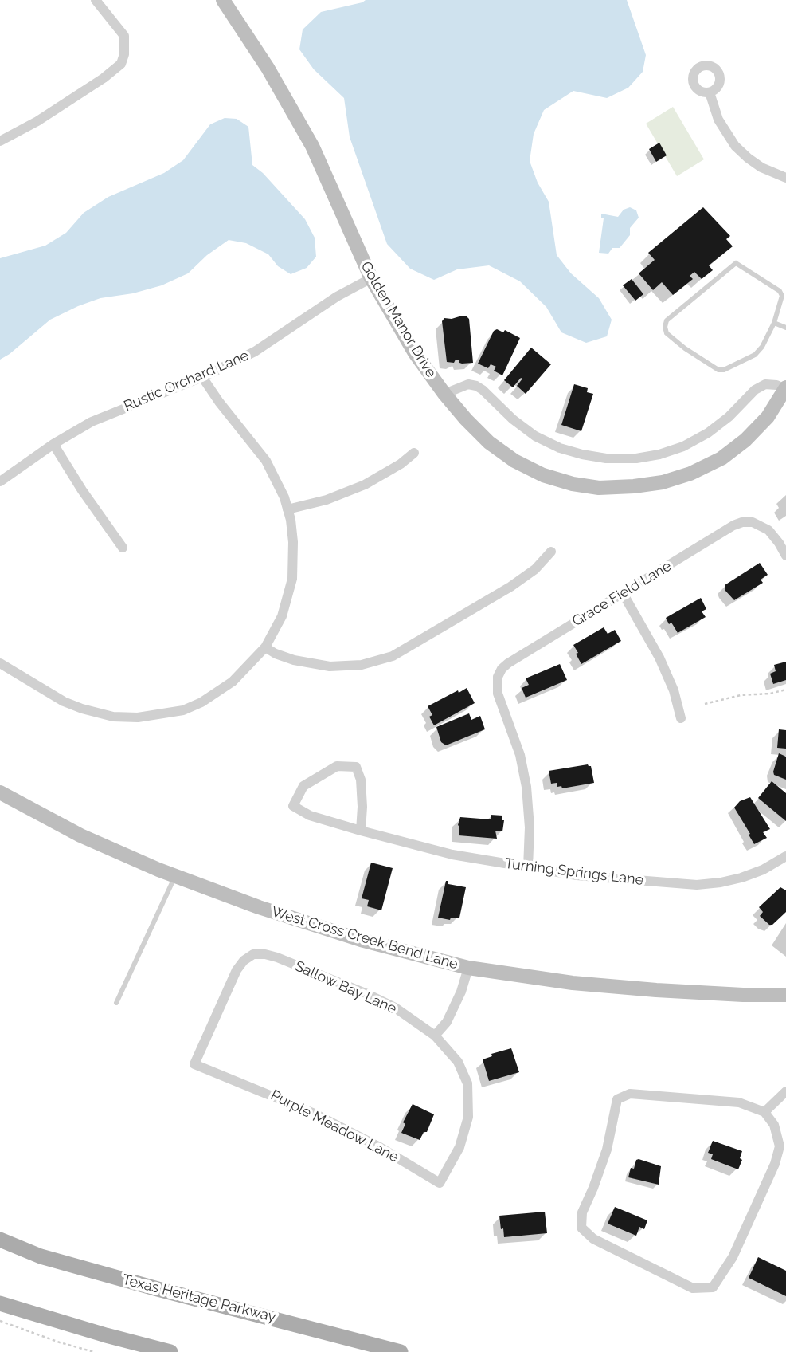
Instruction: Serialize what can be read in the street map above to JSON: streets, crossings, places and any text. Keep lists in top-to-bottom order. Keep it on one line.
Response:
{"streets":{"main road":["Texas Heritage Parkway"],"street":["Golden Manor Drive","Rustic Orchard Lane","Grace Field Lane","Turning Springs Lane","West Cross Creek Bend Lane","Sallow Bay Lane","Purple Meadow Lane"]},"crossings":[["Golden Manor Drive","Rustic Orchard Lane"],["Grace Field Lane","Turning Springs Lane"],["Sallow Bay Lane","Purple Meadow Lane"]]}
